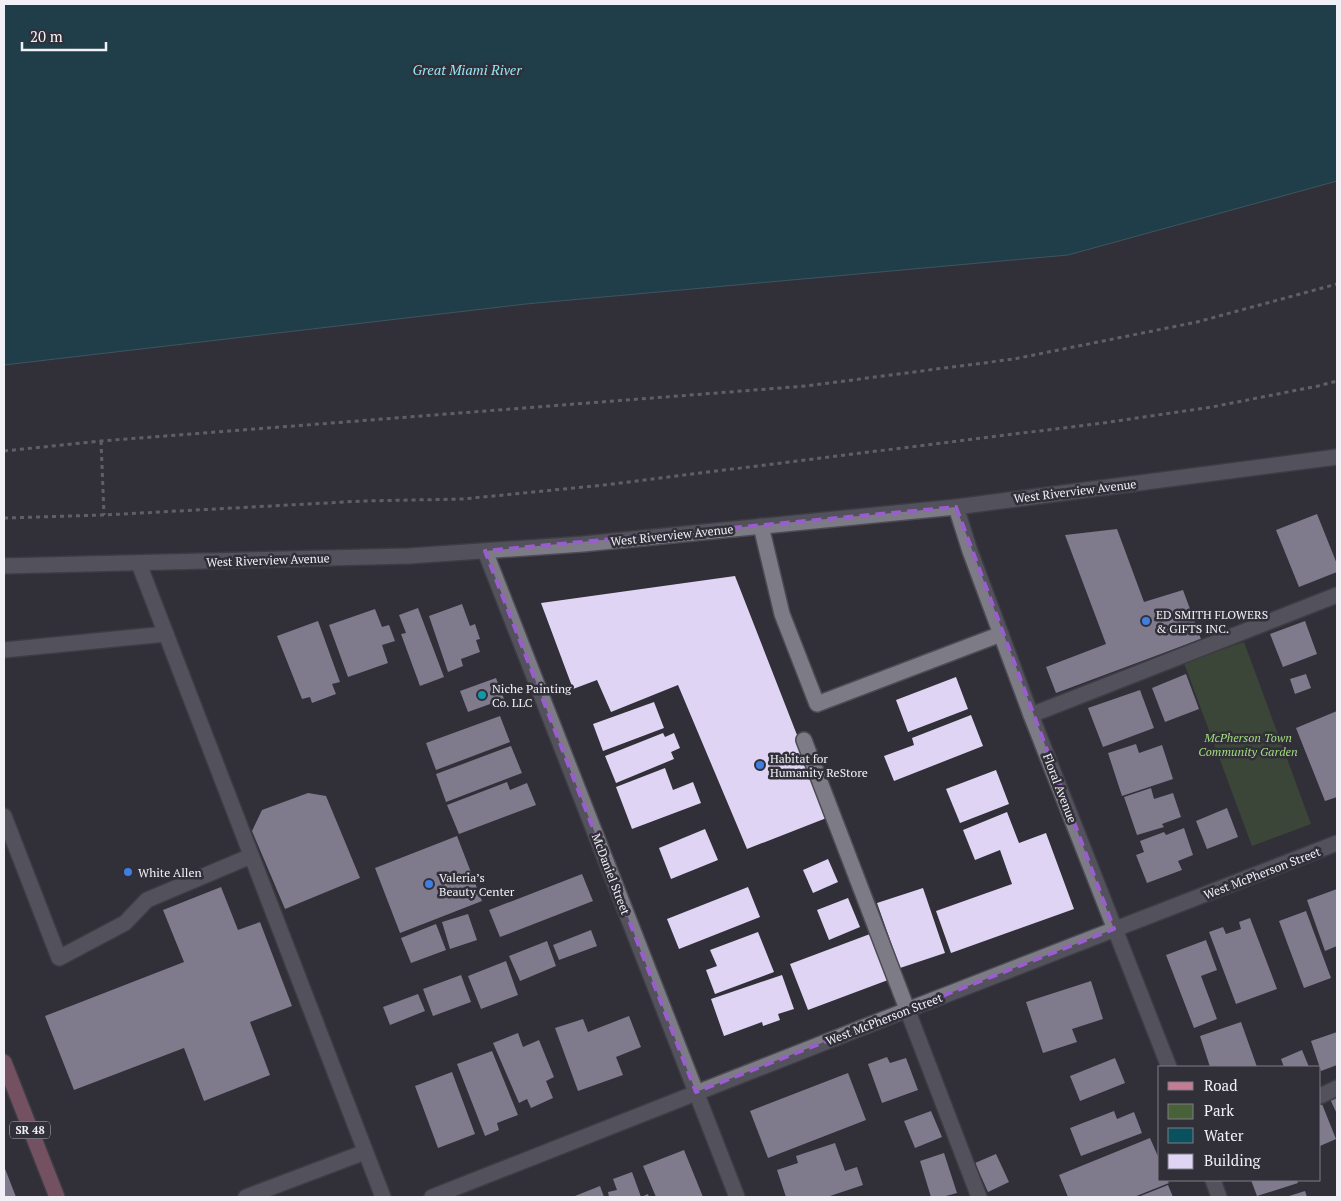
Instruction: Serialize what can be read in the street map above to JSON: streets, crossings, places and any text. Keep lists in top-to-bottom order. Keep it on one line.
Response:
{"streets":{"main road":["SR 48"],"street":["West Riverview Avenue","Floral Avenue","West McPherson Street","McDaniel Street"]},"crossings":[["West Riverview Avenue","Floral Avenue"],["West Riverview Avenue","McDaniel Street"],["Floral Avenue","West McPherson Street"],["West McPherson Street","McDaniel Street"]],"water":["Great Miami River"],"parks":["McPherson Town Community Garden"],"places":["ED SMITH FLOWERS & GIFTS INC.","Niche Painting Co. LLC","Habitat for Humanity ReStore","White Allen","Valeria’s Beauty Center"],"legend":["Road","Park","Water","Building"],"scale_bar":"20 m"}
